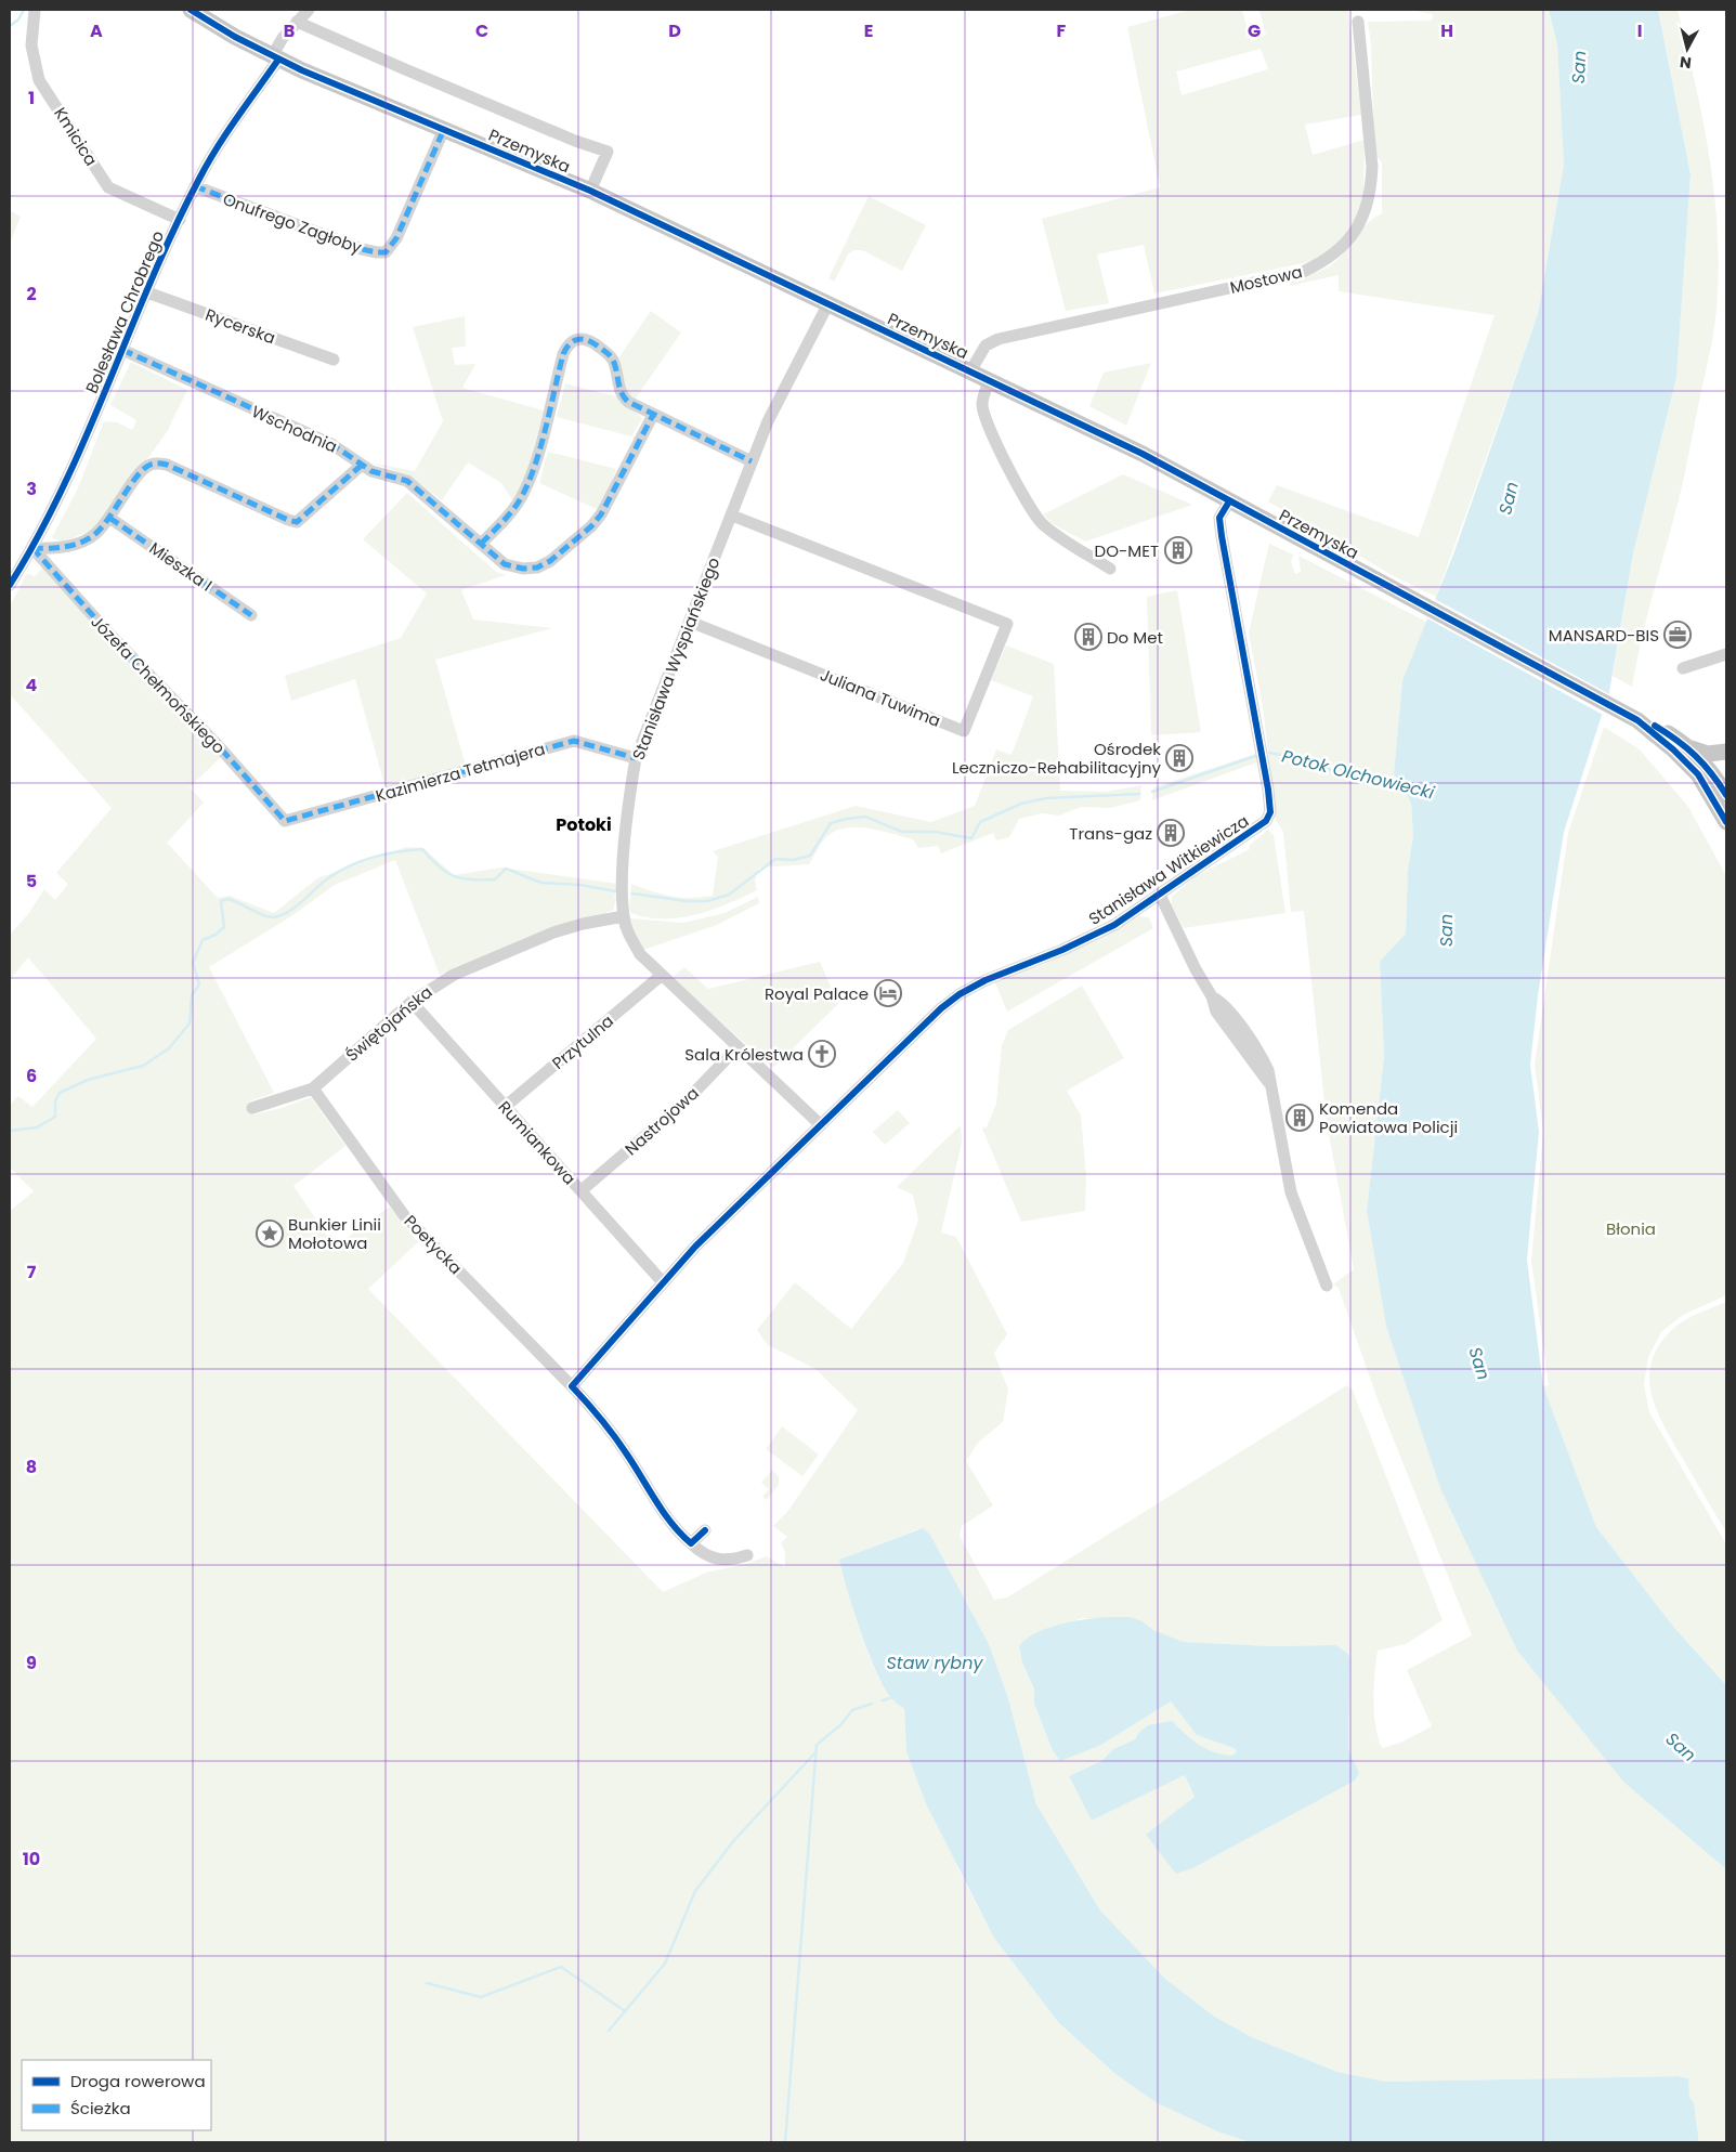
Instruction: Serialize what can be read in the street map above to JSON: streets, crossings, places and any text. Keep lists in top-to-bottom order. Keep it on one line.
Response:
{"streets":{"main road":["Przemyska"],"street":["Kmicica","Onufrego Zagłoby","Mostowa","Bolesława Chrobrego","Rycerska","Wschodnia","Mieszka I","Stanisława Wyspiańskiego","Józefa Chełmońskiego","Juliana Tuwima","Kazimierza Tetmajera","Stanisława Witkiewicza","Świętojańska","Przytulna","Nastrojowa","Rumiankowa","Poetycka"]},"crossings":[["Kmicica","Bolesława Chrobrego"],["Przemyska","Onufrego Zagłoby"],["Przemyska","Mostowa"],["Przemyska","Bolesława Chrobrego"],["Przemyska","Stanisława Wyspiańskiego"],["Przemyska","Stanisława Witkiewicza"],["Onufrego Zagłoby","Bolesława Chrobrego"],["Bolesława Chrobrego","Rycerska"],["Bolesława Chrobrego","Wschodnia"],["Bolesława Chrobrego","Józefa Chełmońskiego"],["Stanisława Wyspiańskiego","Juliana Tuwima"],["Stanisława Wyspiańskiego","Kazimierza Tetmajera"],["Stanisława Wyspiańskiego","Stanisława Witkiewicza"],["Stanisława Wyspiańskiego","Świętojańska"],["Stanisława Wyspiańskiego","Przytulna"],["Stanisława Wyspiańskiego","Nastrojowa"],["Józefa Chełmońskiego","Kazimierza Tetmajera"],["Świętojańska","Rumiankowa"],["Świętojańska","Poetycka"],["Przytulna","Rumiankowa"],["Nastrojowa","Rumiankowa"]],"districts":["Potoki"],"water":["San","Potok Olchowiecki","Staw rybny"],"parks":["Błonia"],"places":{"building":["DO-MET","Do Met","Ośrodek Leczniczo-Rehabilitacyjny","Trans-gaz","Komenda Powiatowa Policji"],"office":["MANSARD-BIS"],"hotel":["Royal Palace"],"church":["Sala Królestwa"],"place":["Bunkier Linii Mołotowa"]},"legend":["Droga rowerowa","Ścieżka"],"north":"bottom","grid":{"columns":["A","B","C","D","E","F","G","H","I"],"rows":["1","2","3","4","5","6","7","8","9","10"]}}
